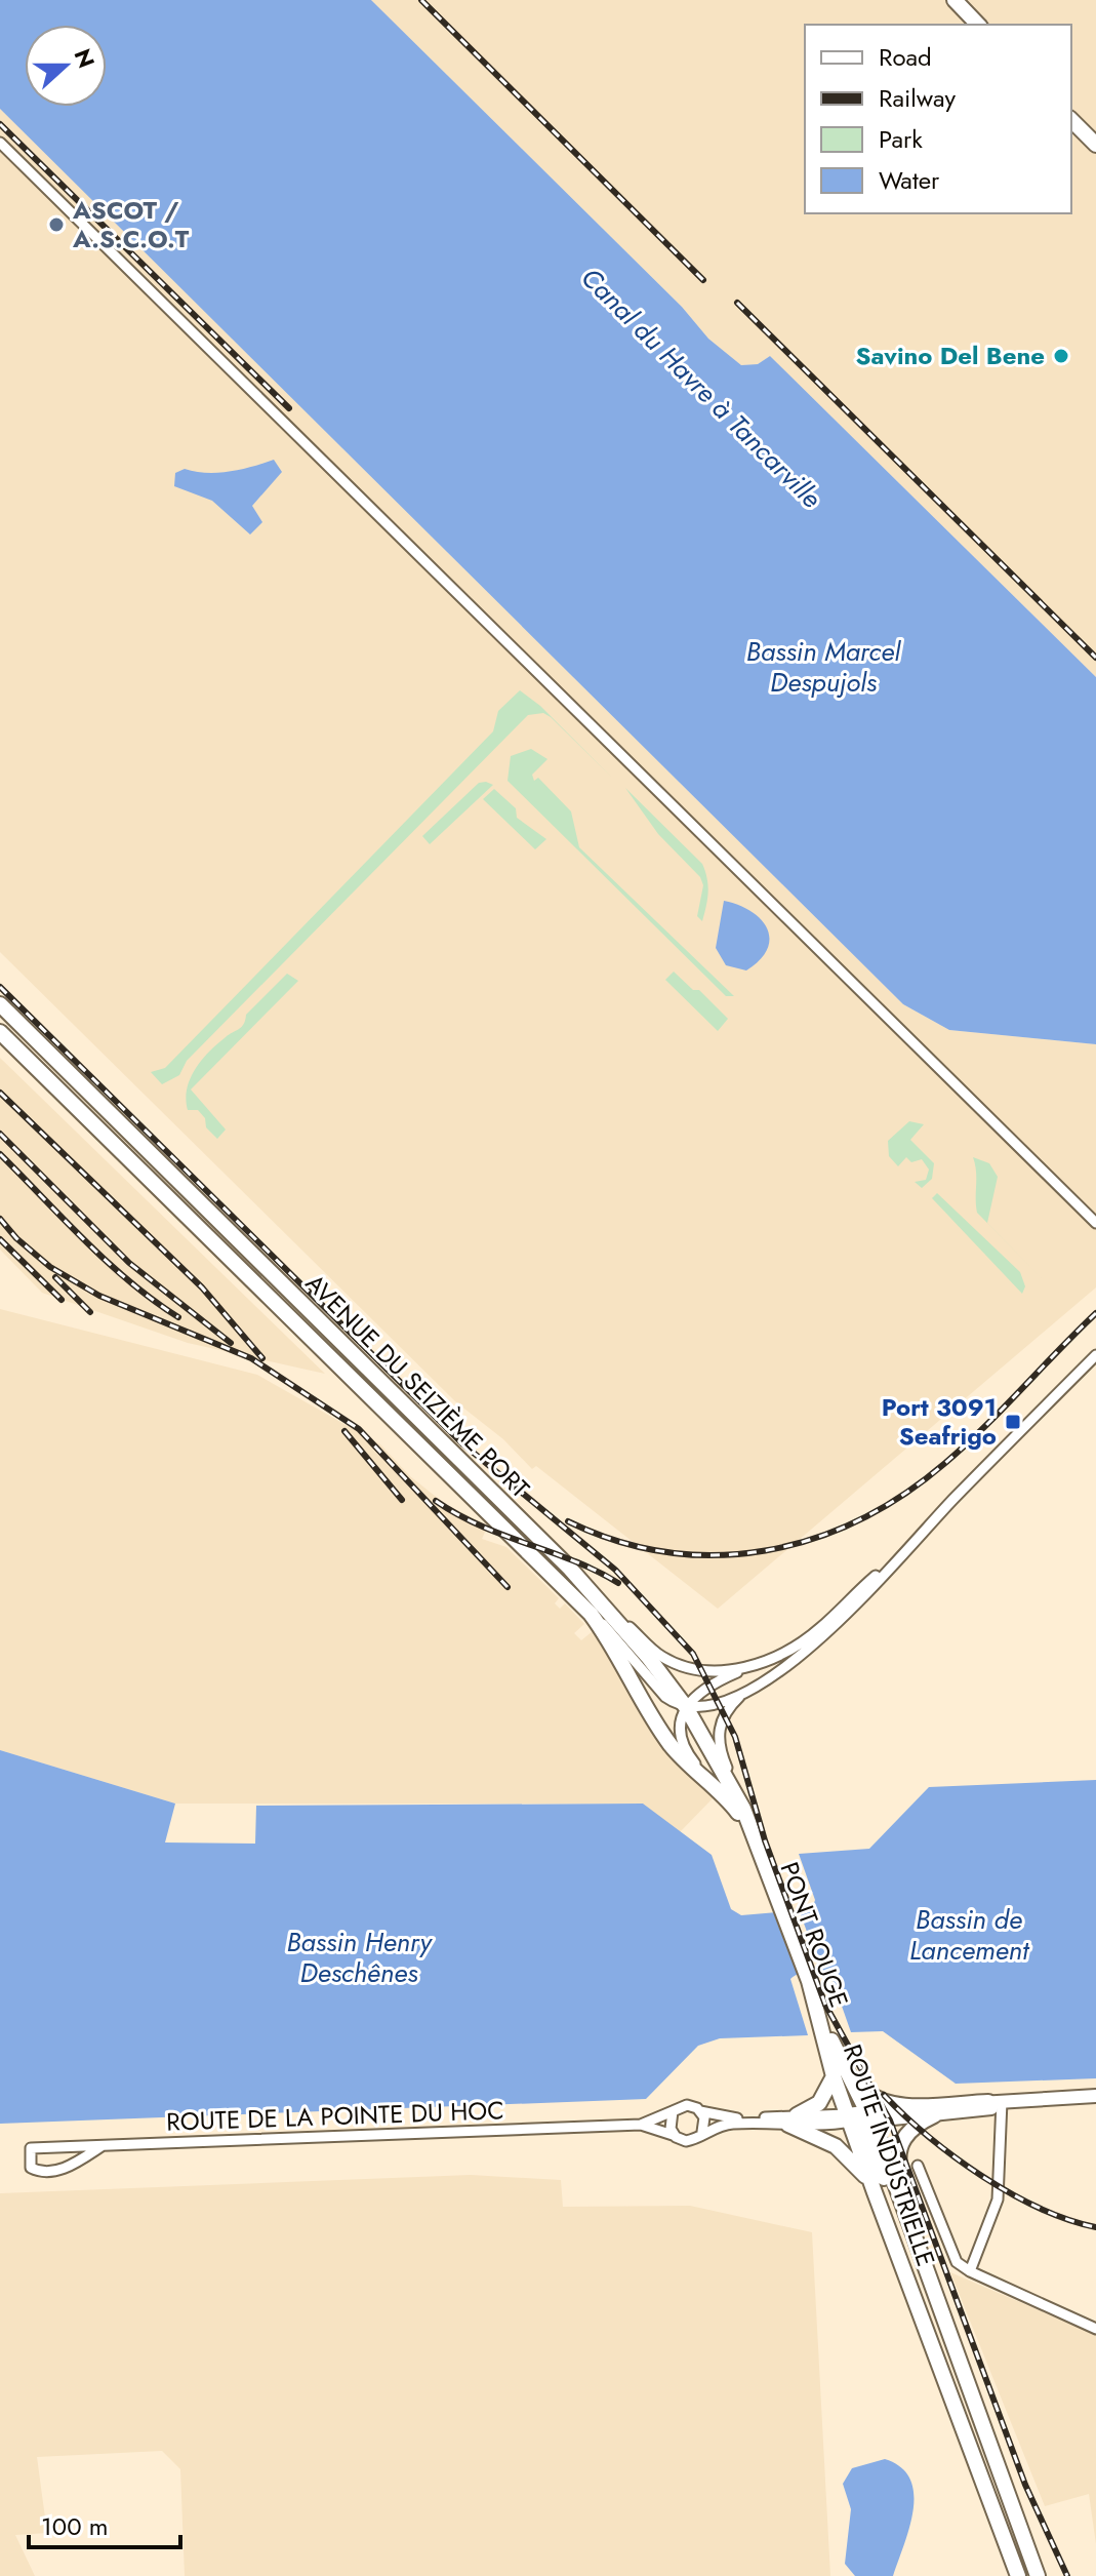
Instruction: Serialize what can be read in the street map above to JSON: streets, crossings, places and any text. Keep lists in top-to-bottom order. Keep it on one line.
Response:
{"streets":{"main road":["AVENUE DU SEIZIÈME PORT","PONT ROUGE","ROUTE INDUSTRIELLE"],"street":["ROUTE DE LA POINTE DU HOC"]},"crossings":[["AVENUE DU SEIZIÈME PORT","PONT ROUGE"],["PONT ROUGE","ROUTE INDUSTRIELLE"]],"water":["Canal du Havre à Tancarville","Bassin Marcel Despujols","Bassin de Lancement","Bassin Henry Deschênes"],"places":{"other":["ASCOT / A.S.C.O.T","Savino Del Bene"],"transit":["Port 3091 Seafrigo"]},"legend":["Road","Railway","Park","Water"],"scale_bar":"100 m","north":"right"}
